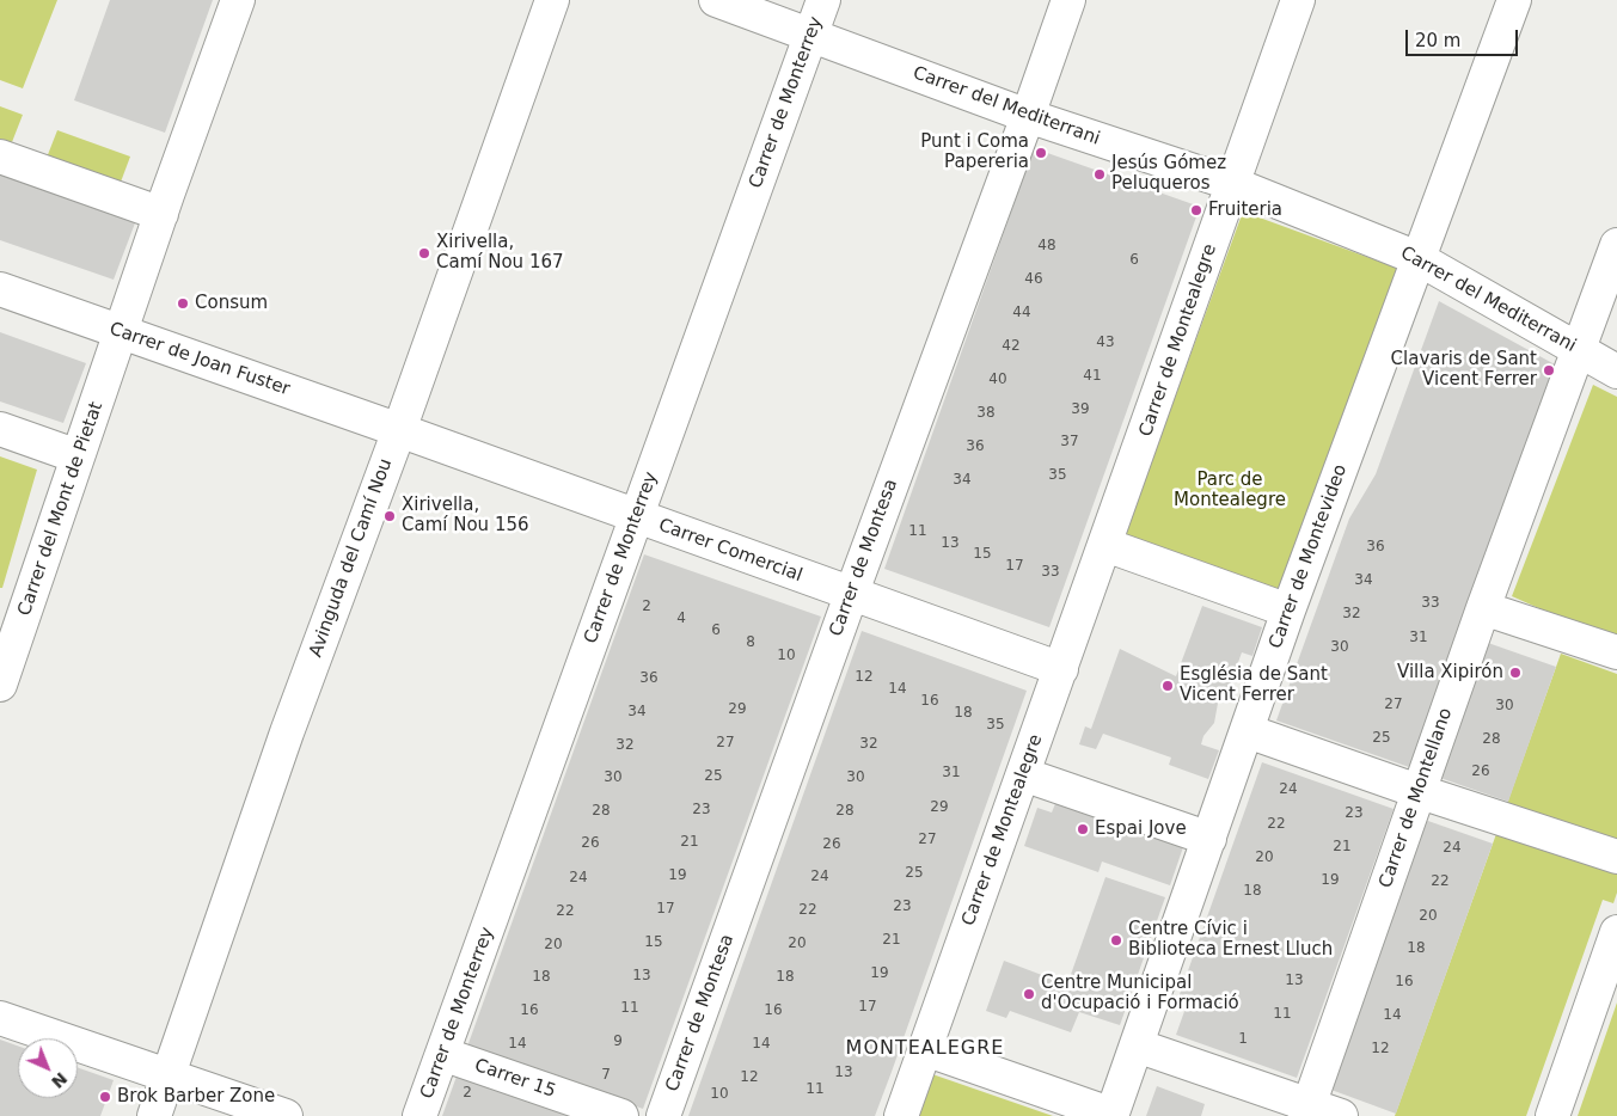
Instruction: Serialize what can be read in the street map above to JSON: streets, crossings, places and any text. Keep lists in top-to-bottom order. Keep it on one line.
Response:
{"streets":{"street":["Carrer de Monterrey","Carrer del Mediterrani","Carrer de Montealegre","Carrer de Joan Fuster","Carrer del Mont de Pietat","Carrer Comercial","Carrer de Montevideo","Avinguda del Camí Nou","Carrer de Montesa","Carrer de Montellano","Carrer 15"]},"crossings":[["Carrer de Monterrey","Carrer del Mediterrani"],["Carrer de Monterrey","Carrer Comercial"],["Carrer de Monterrey","Carrer 15"],["Carrer del Mediterrani","Carrer de Montealegre"],["Carrer del Mediterrani","Carrer de Montevideo"],["Carrer del Mediterrani","Carrer de Montesa"],["Carrer del Mediterrani","Carrer de Montellano"],["Carrer de Montealegre","Carrer Comercial"],["Carrer de Joan Fuster","Carrer del Mont de Pietat"],["Carrer de Joan Fuster","Carrer Comercial"],["Carrer de Joan Fuster","Avinguda del Camí Nou"],["Carrer Comercial","Avinguda del Camí Nou"],["Carrer Comercial","Carrer de Montesa"]],"districts":["MONTEALEGRE"],"parks":["Parc de Montealegre"],"places":["Punt i Coma Papereria","Jesús Gómez Peluqueros","Fruiteria","Xirivella, Camí Nou 167","Consum","Clavaris de Sant Vicent Ferrer","Xirivella, Camí Nou 156","Villa Xipirón","Església de Sant Vicent Ferrer","Espai Jove","Centre Cívic i Biblioteca Ernest Lluch","Centre Municipal d'Ocupació i Formació","Brok Barber Zone"],"house_numbers":["48","6","46","44","43","42","41","40","39","38","37","36","35","34","11","13","36","15","17","33","34","33","2","32","4","6","31","8","30","10","12","36","14","16","27","30","29","34","18","35","25","28","27","32","32","26","31","25","30","30","24","29","23","28","28","23","22","27","21","26","26","21","24","20","25","19","24","24","19","22","18","23","17","22","22","20","21","15","20","20","18","19","13","18","18","13","16","17","11","16","16","11","14","1","9","14","14","12","13","7","12","11","2","10"],"scale_bar":"20 m","north":"bottom right"}
